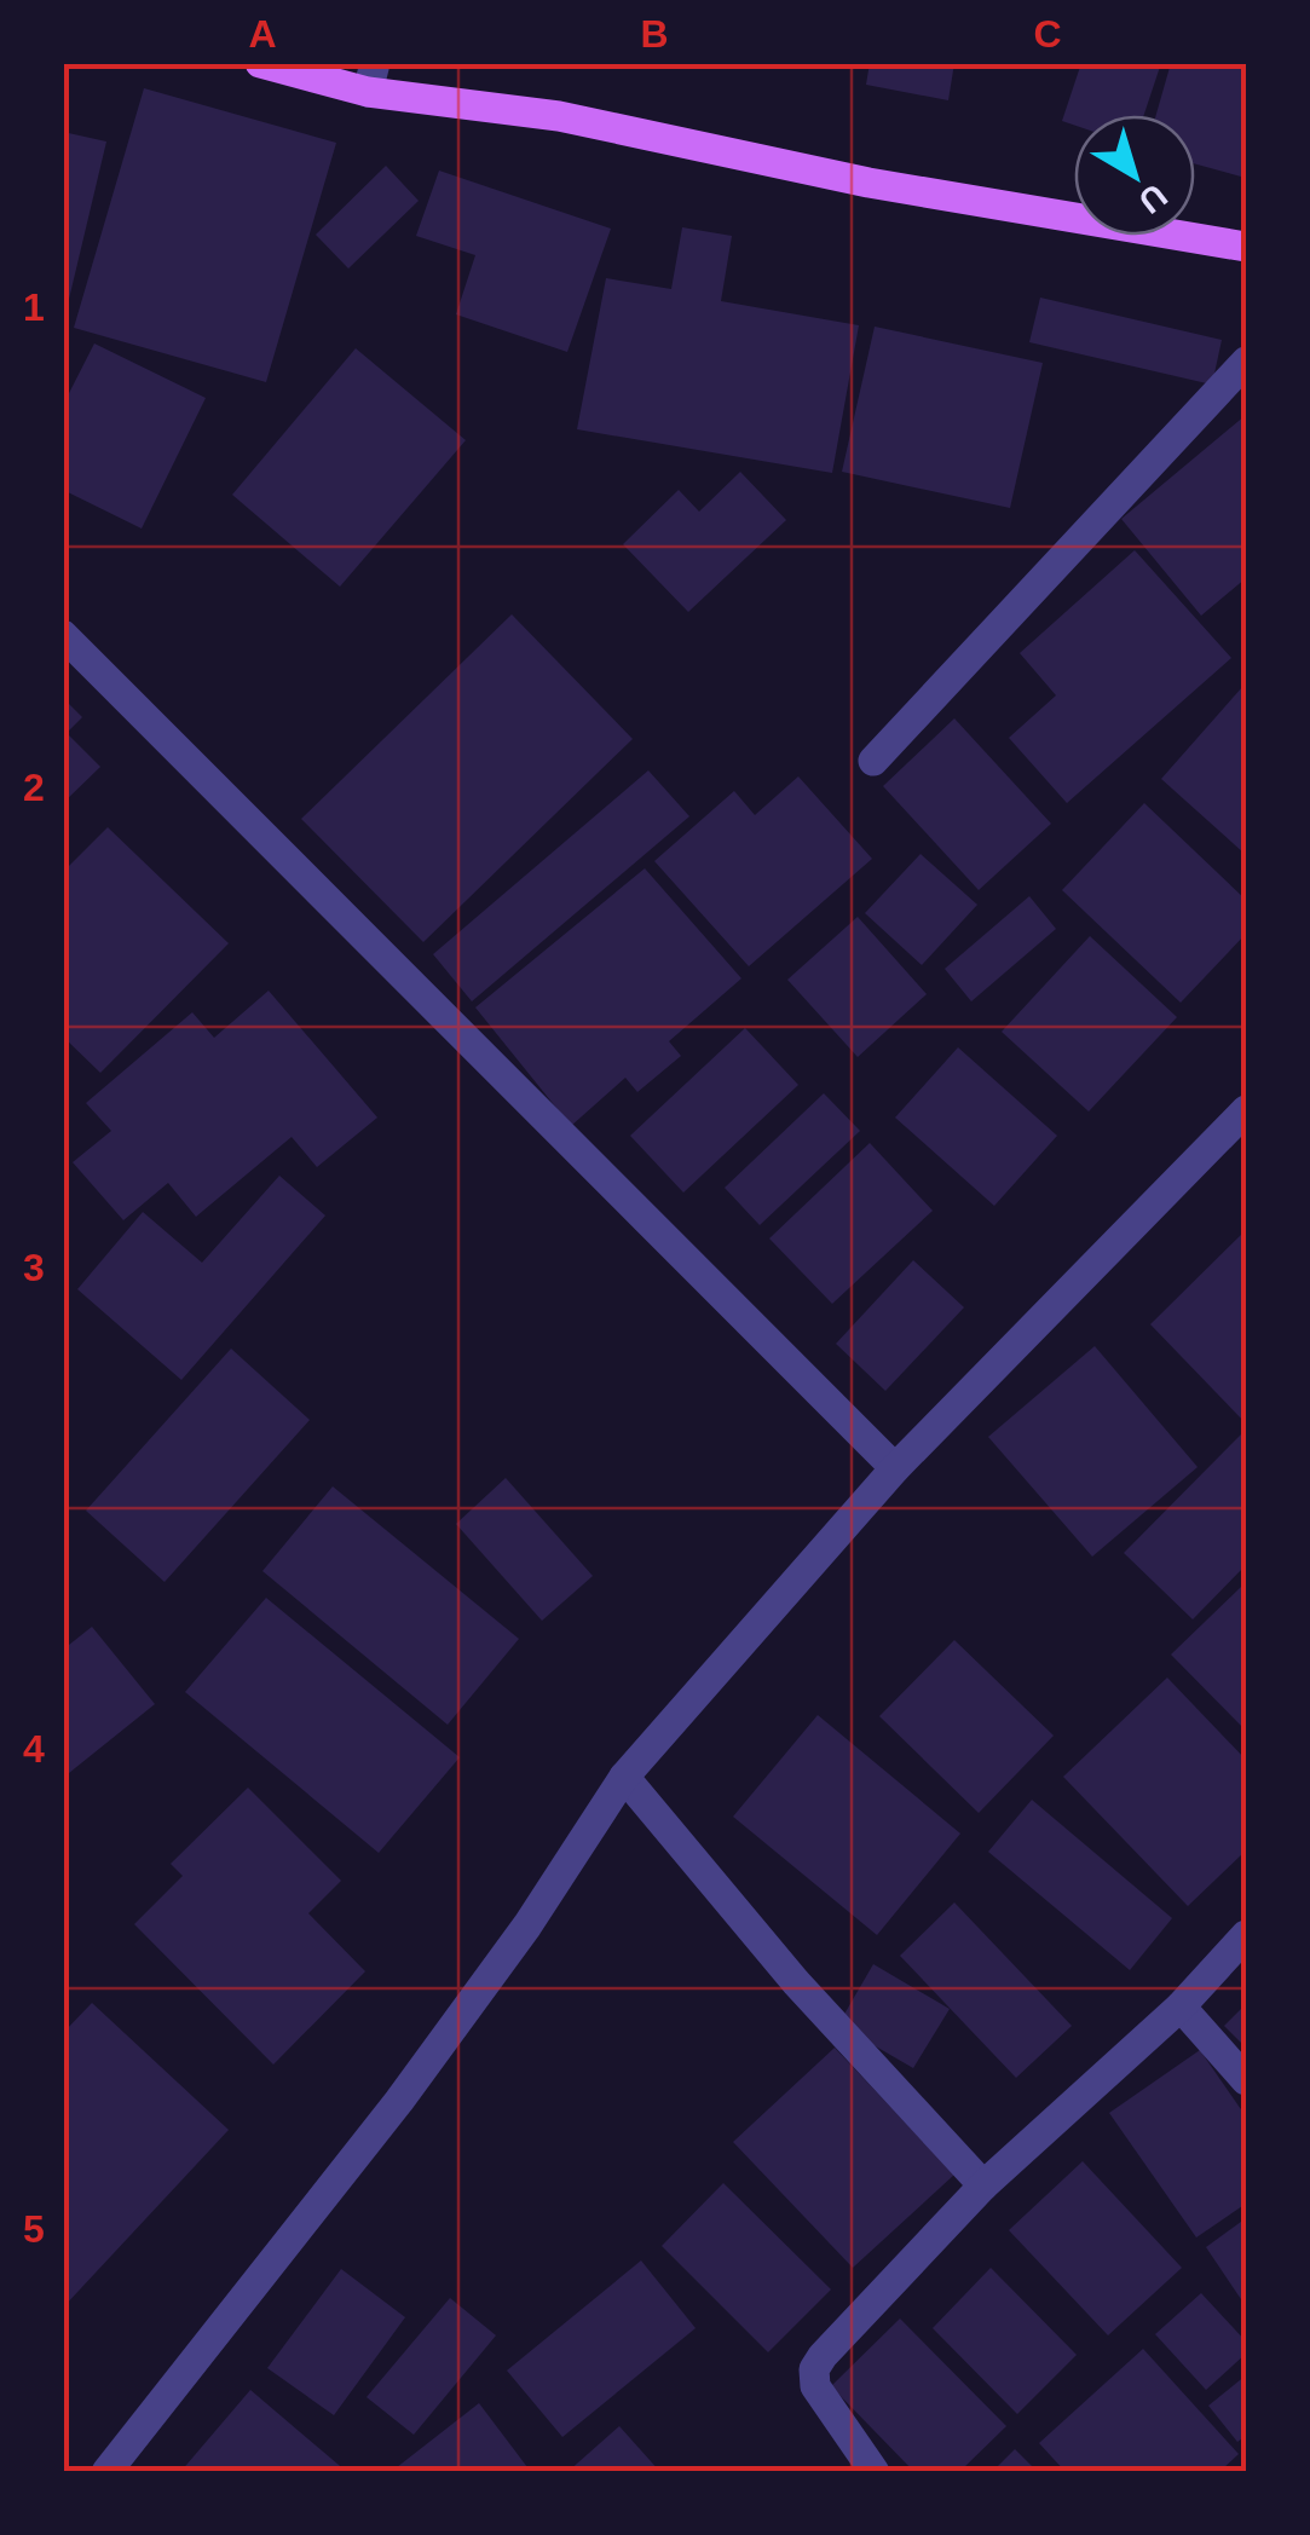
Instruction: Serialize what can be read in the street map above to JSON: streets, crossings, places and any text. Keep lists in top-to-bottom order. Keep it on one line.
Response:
{"north":"bottom right","grid":{"columns":["A","B","C"],"rows":["1","2","3","4","5"]}}
